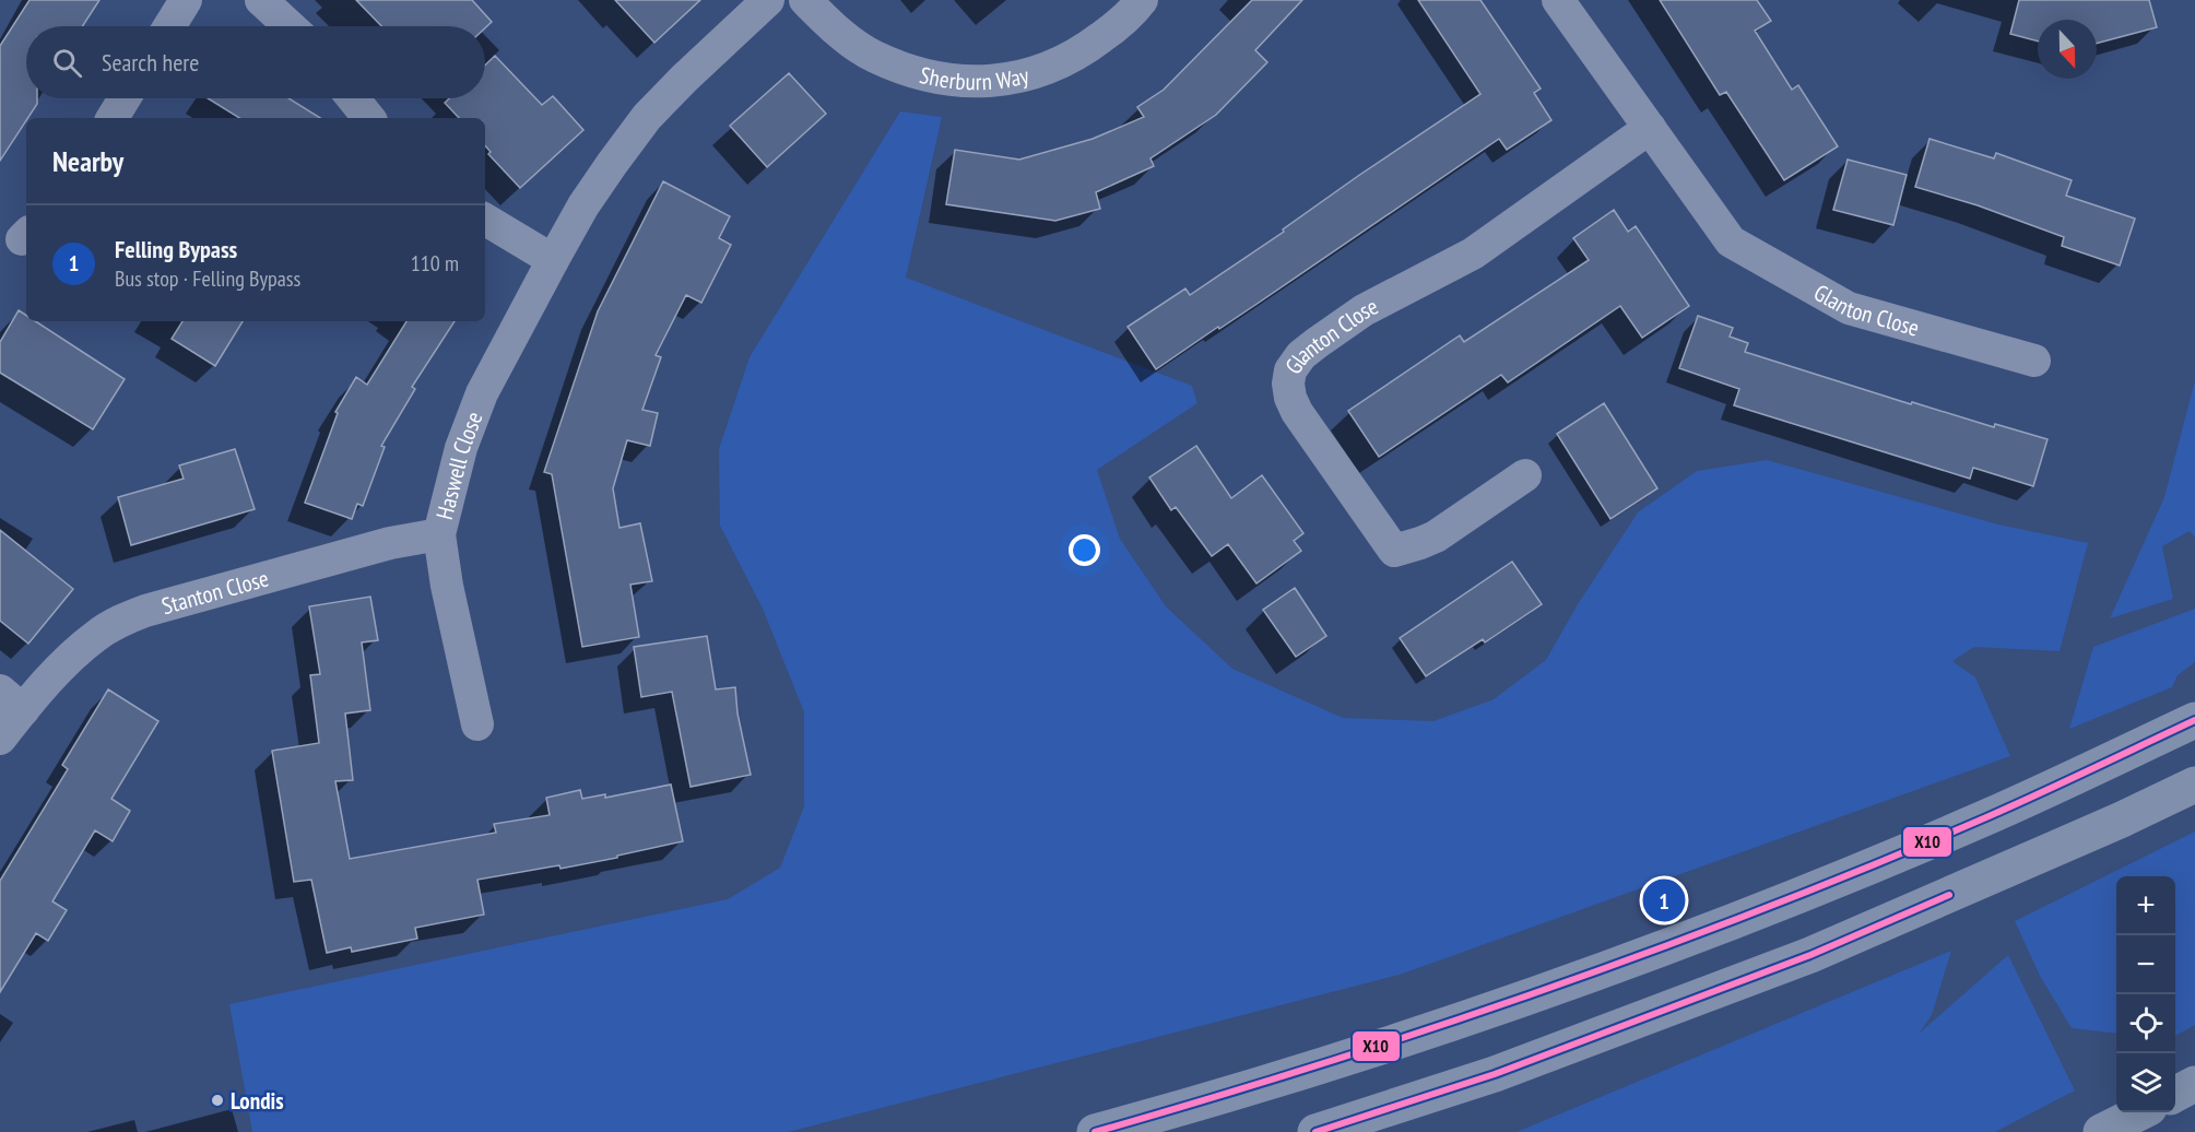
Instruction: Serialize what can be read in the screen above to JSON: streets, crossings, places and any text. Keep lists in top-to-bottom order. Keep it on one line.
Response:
{"streets":{"street":["Sherburn Way","Glanton Close","Haswell Close","Stanton Close"]},"crossings":[["Haswell Close","Stanton Close"]],"places":["Londis"],"lines":["transit line X10"],"north":"bottom","page":{"search":"Search here","heading":"Nearby","list":[{"mark":"1","name":"Felling Bypass","note":"Bus stop · Felling Bypass","value":"110 m"}],"map_buttons":["+","−"],"pins":"1"}}
